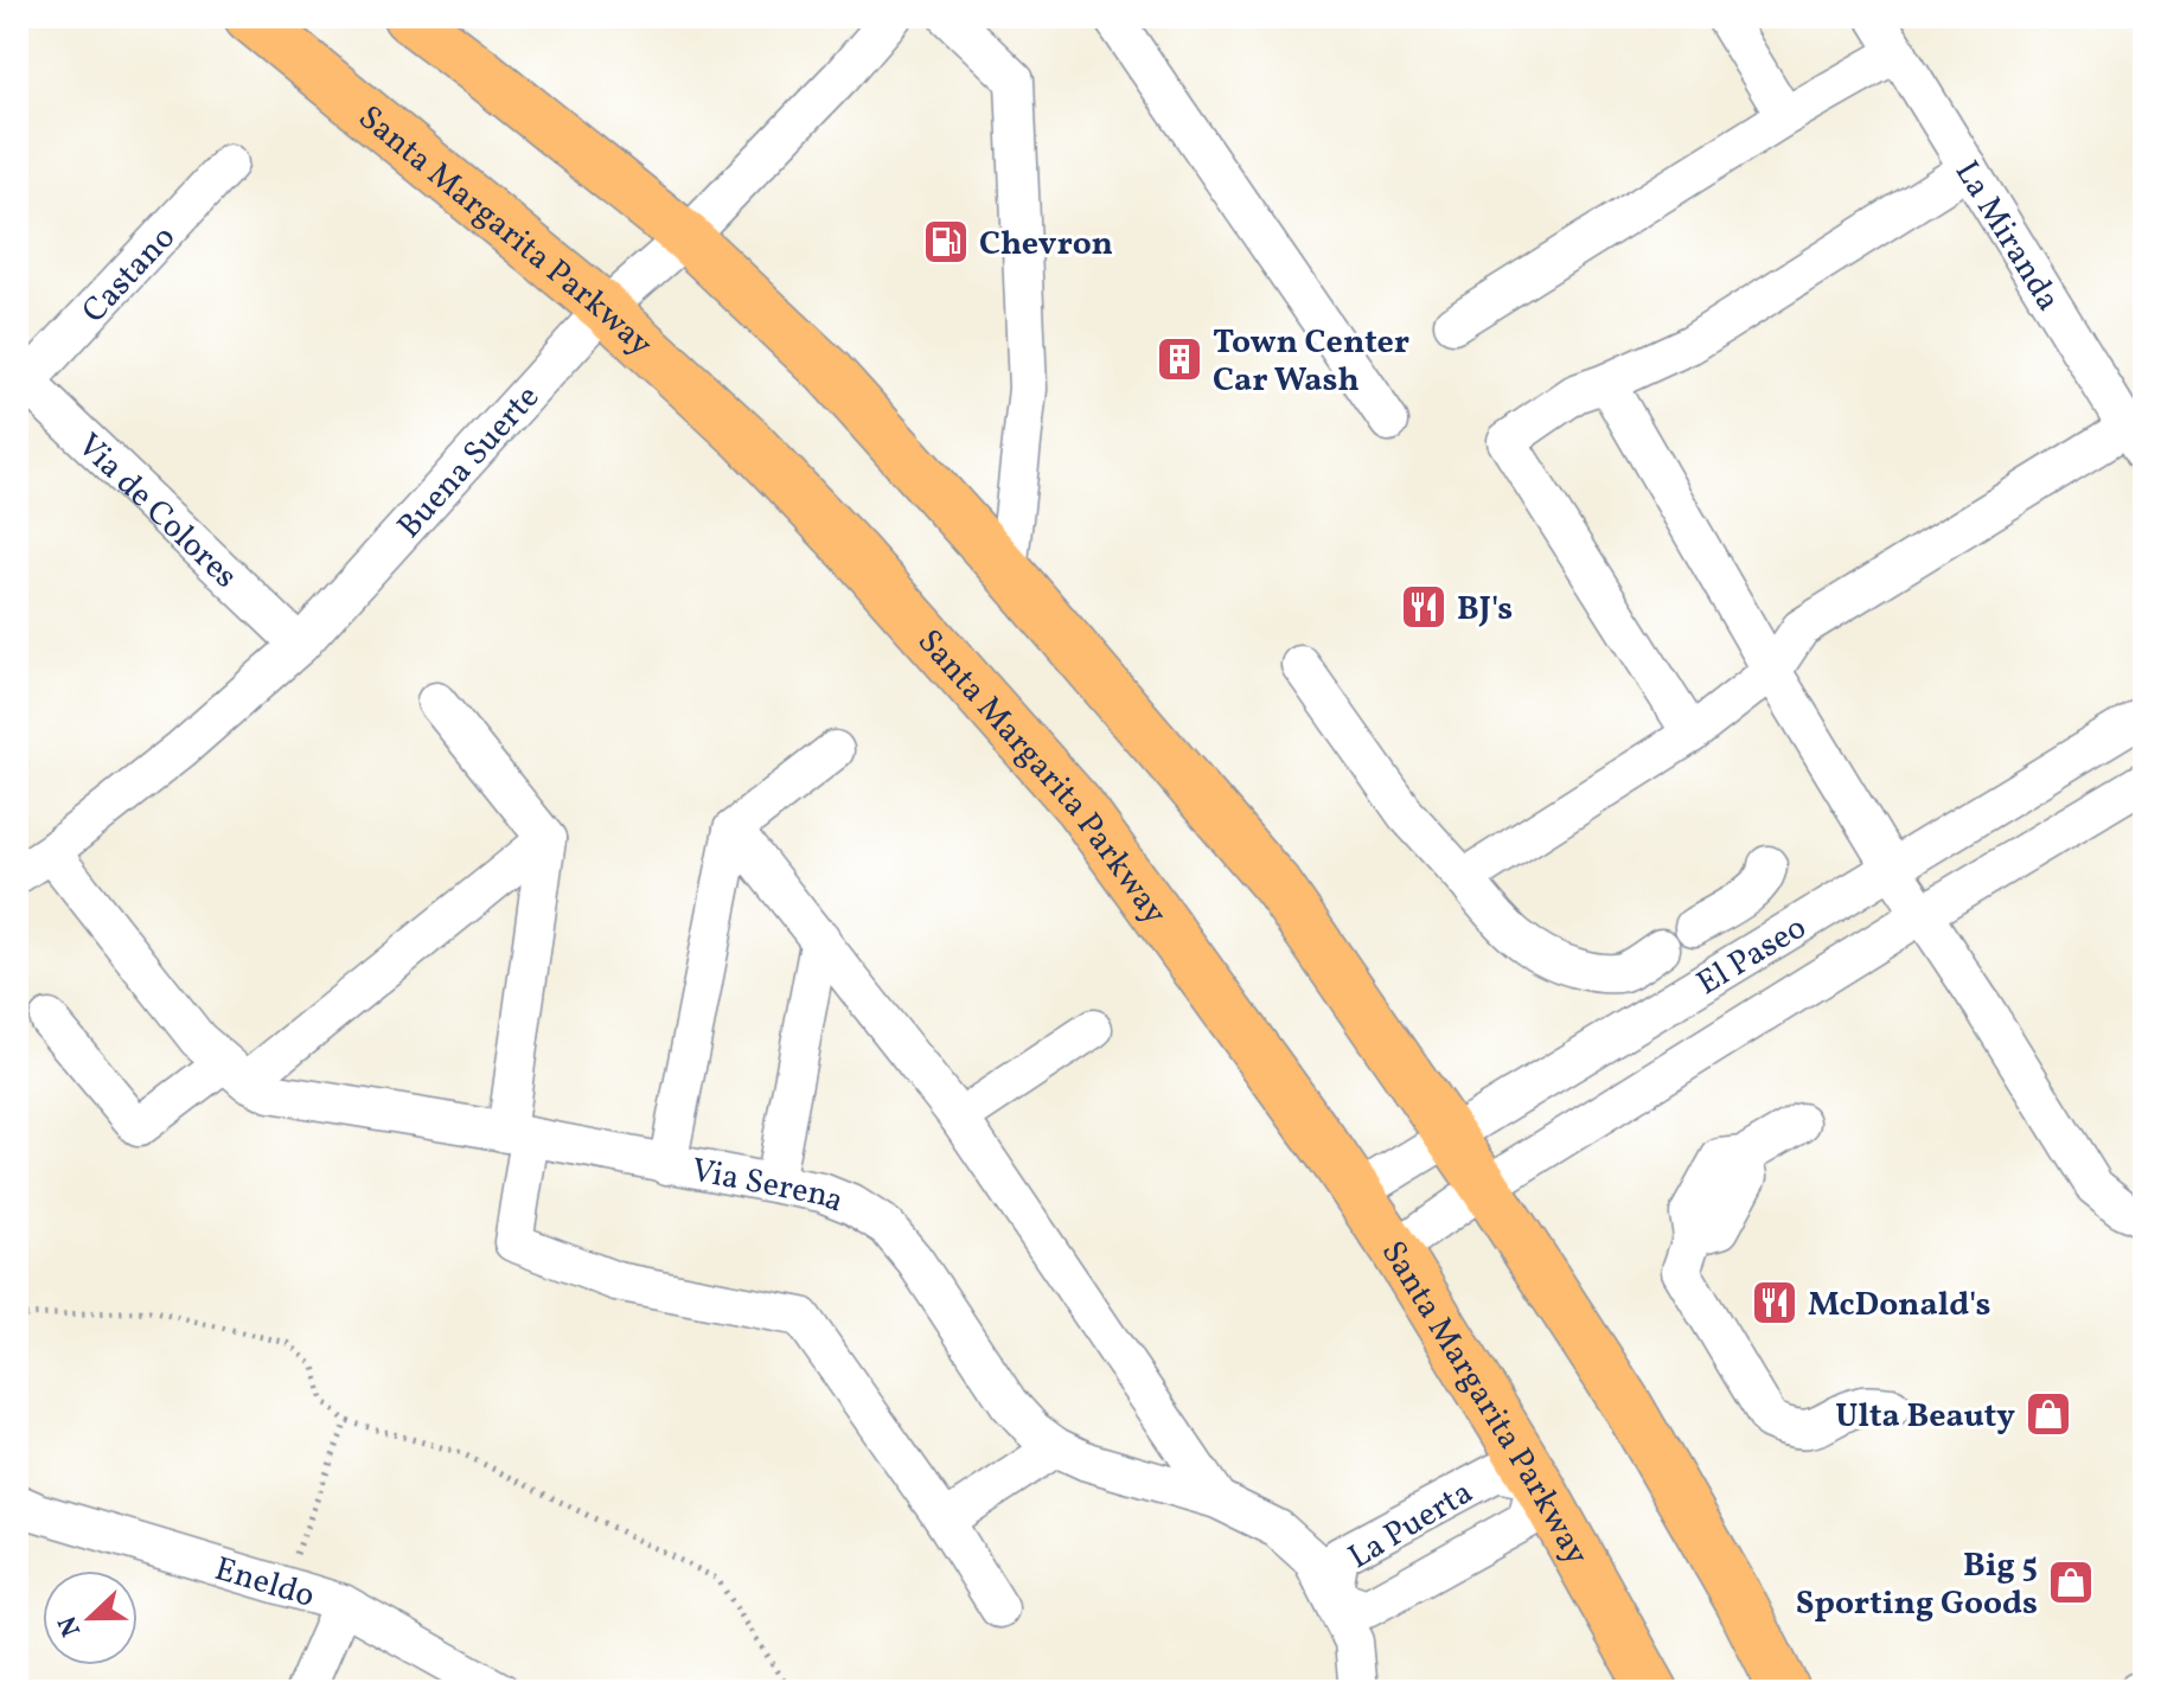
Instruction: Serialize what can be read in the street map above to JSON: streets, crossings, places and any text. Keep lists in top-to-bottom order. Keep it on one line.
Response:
{"streets":{"main road":["Santa Margarita Parkway"],"street":["La Miranda","Castano","Buena Suerte","Via de Colores","El Paseo","Via Serena","La Puerta","Eneldo"]},"crossings":[["Santa Margarita Parkway","Buena Suerte"],["Santa Margarita Parkway","El Paseo"],["Santa Margarita Parkway","La Puerta"],["Castano","Via de Colores"],["Buena Suerte","Via de Colores"],["Buena Suerte","Via Serena"],["Via Serena","La Puerta"]],"places":{"fuel station":["Chevron"],"building":["Town Center Car Wash"],"restaurant":["BJ's","McDonald's"],"shop":["Ulta Beauty","Big 5 Sporting Goods"]},"north":"left"}
